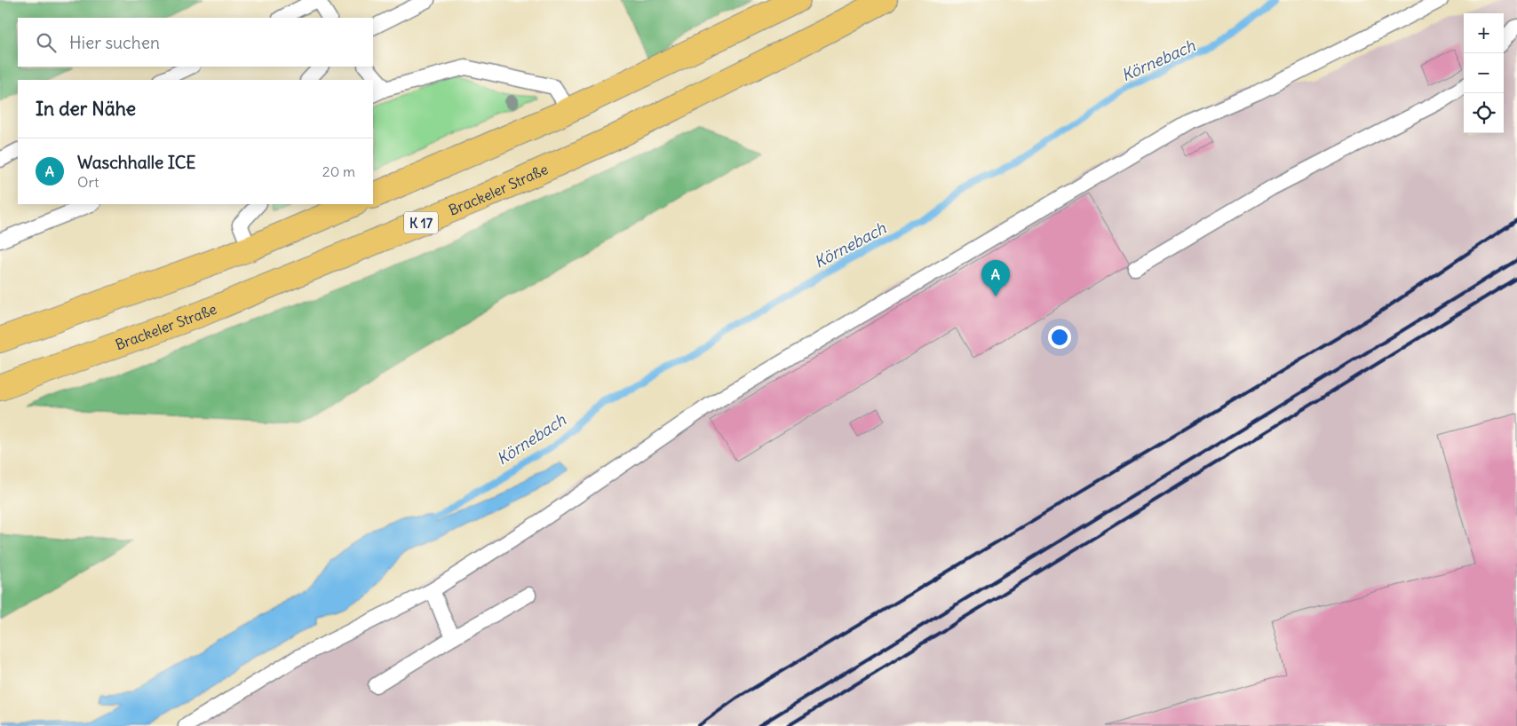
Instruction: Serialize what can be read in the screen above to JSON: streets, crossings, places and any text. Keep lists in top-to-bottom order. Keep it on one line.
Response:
{"streets":{"highway":["Brackeler Straße","K 17"]},"water":["Körnebach"],"page":{"map_buttons":["+","−"],"search":"Hier suchen","heading":"In der Nähe","list":[{"mark":"A","name":"Waschhalle ICE","note":"Ort","value":"20 m"}],"pins":"A"}}
